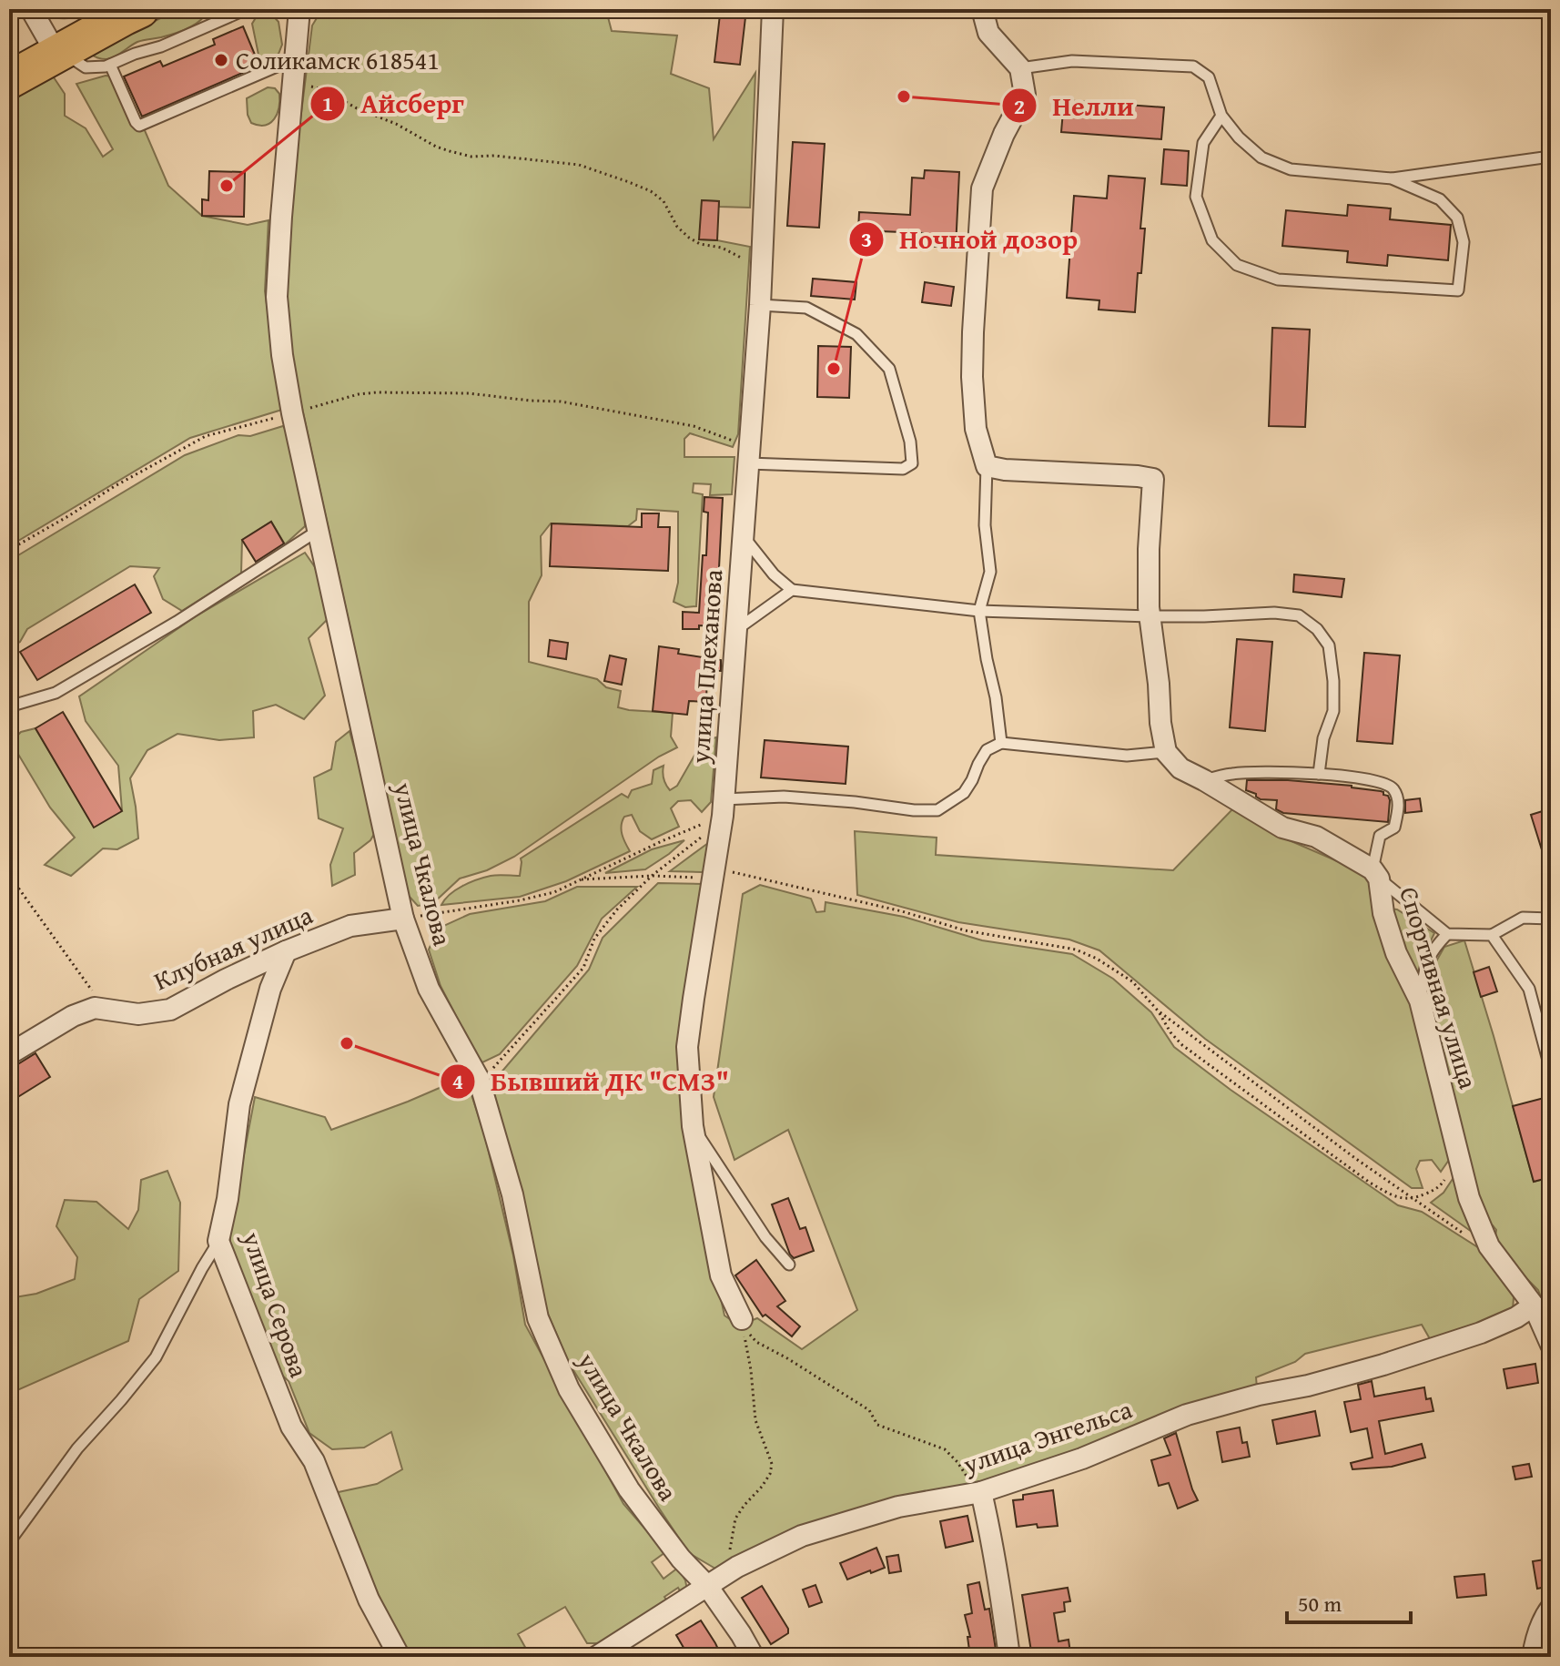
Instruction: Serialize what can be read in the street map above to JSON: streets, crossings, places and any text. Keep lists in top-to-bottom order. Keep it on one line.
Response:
{"streets":{"street":["улица Плеханова","улица Чкалова","Клубная улица","Спортивная улица","улица Серова","улица Энгельса"]},"crossings":[["улица Чкалова","Клубная улица"],["улица Чкалова","улица Энгельса"],["Клубная улица","улица Серова"],["Спортивная улица","улица Энгельса"]],"places":["Соликамск 618541","Нелли","Айсберг","Ночной дозор","Бывший ДК \"СМЗ\""],"scale_bar":"50 m"}
